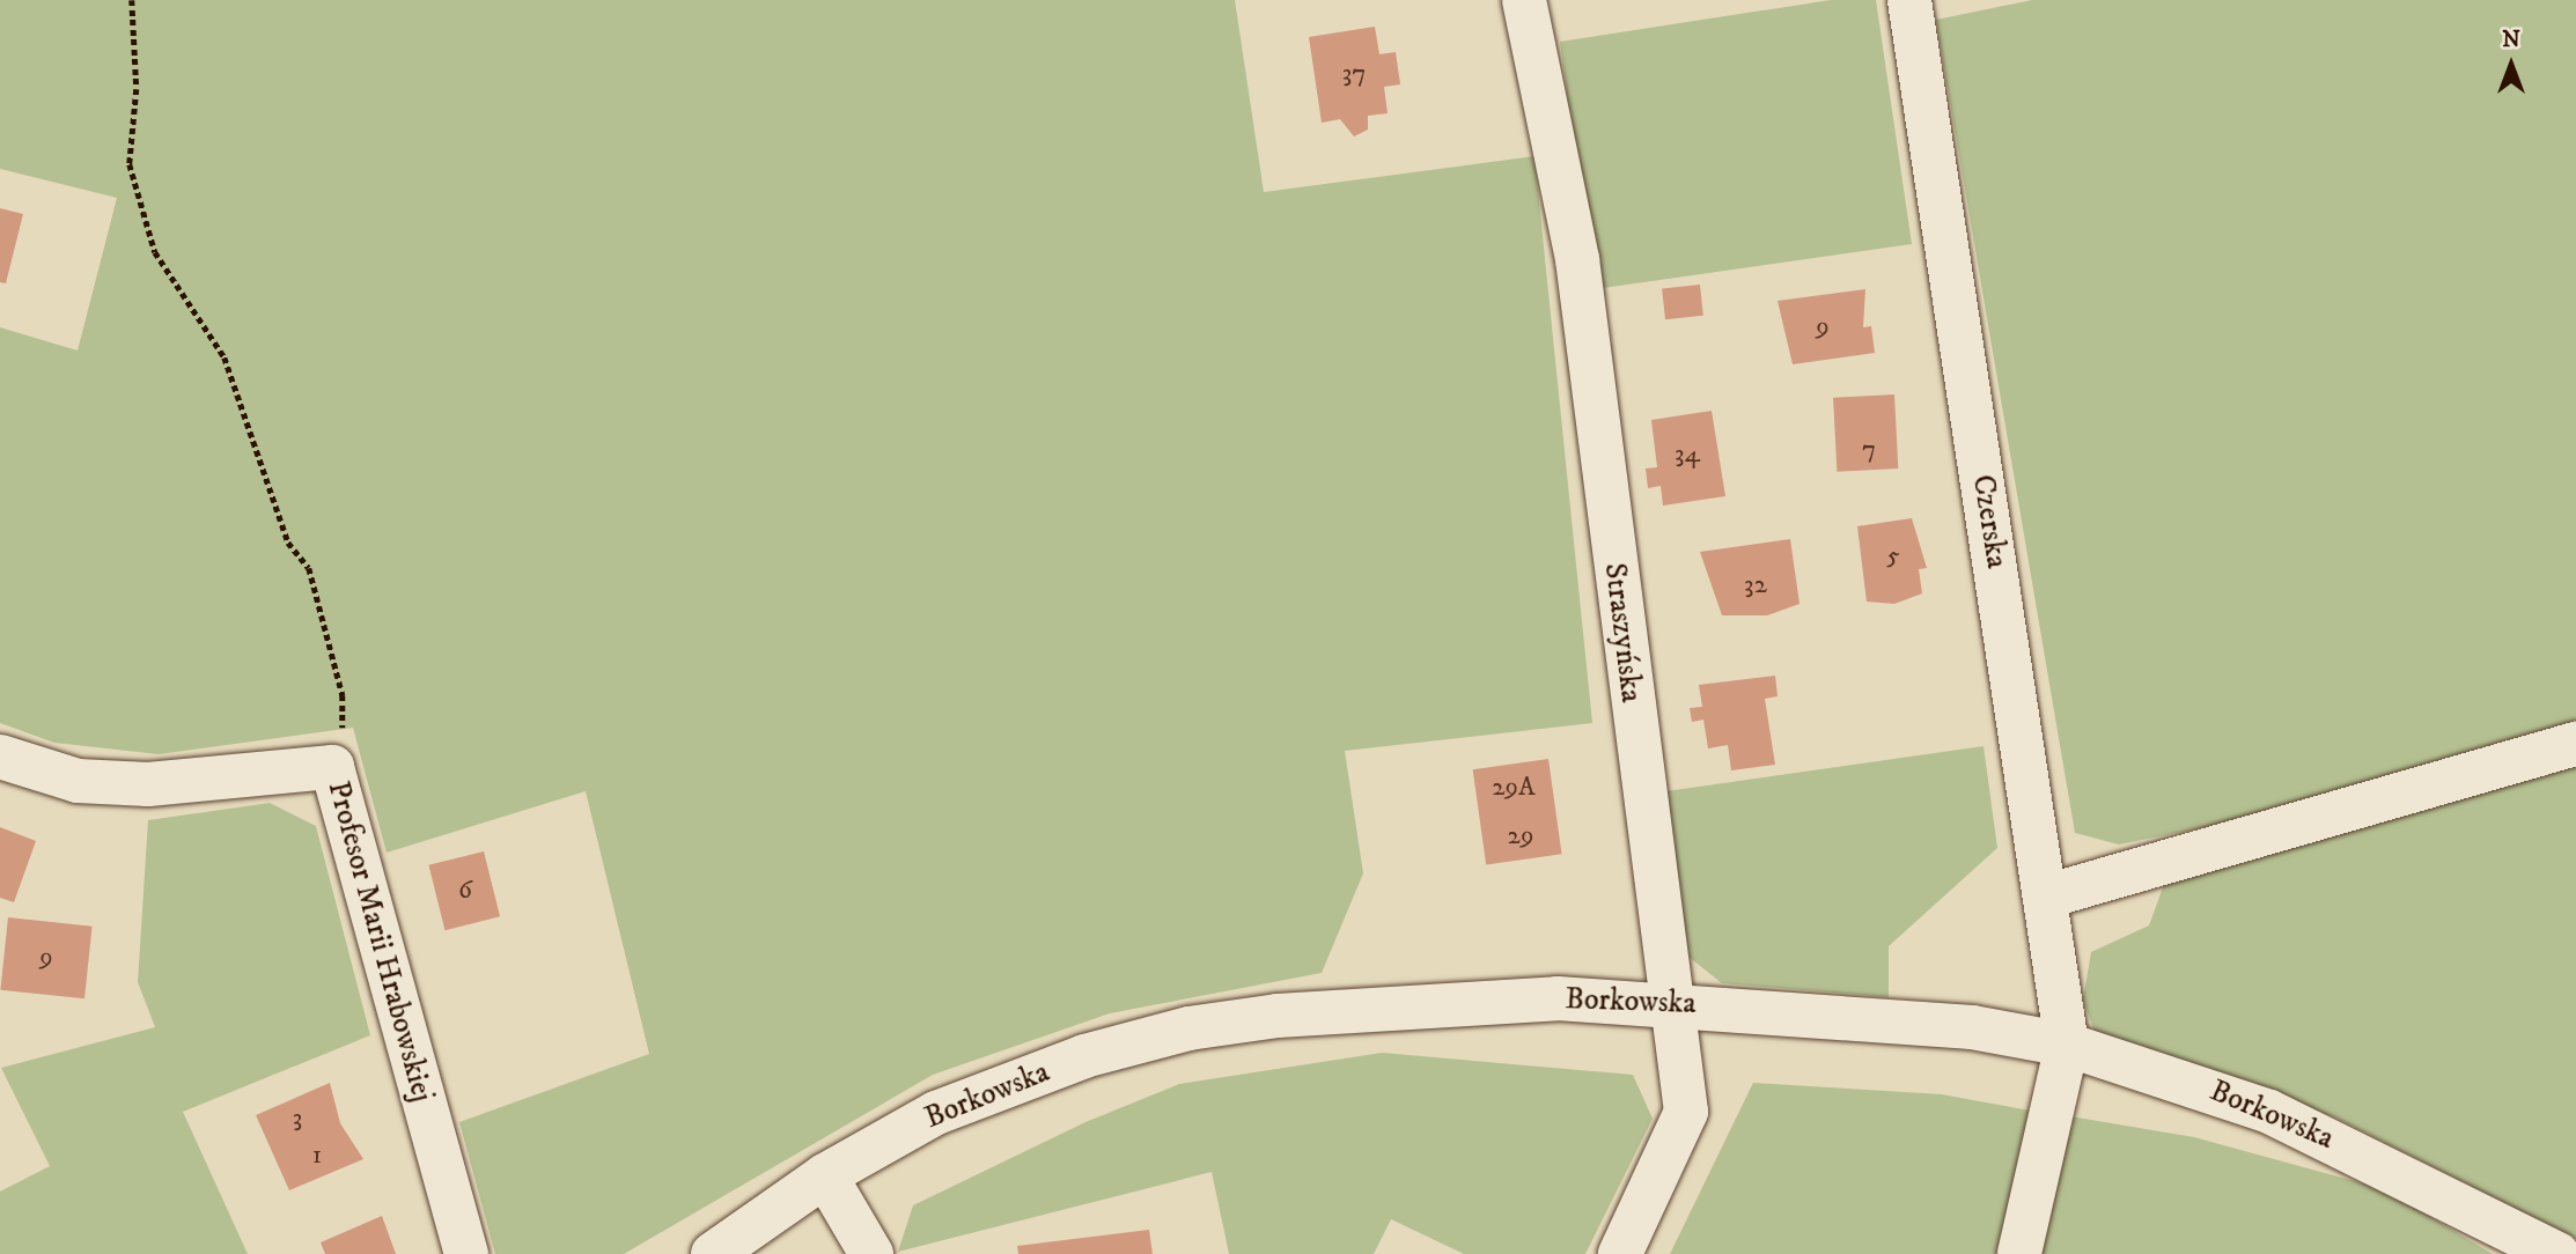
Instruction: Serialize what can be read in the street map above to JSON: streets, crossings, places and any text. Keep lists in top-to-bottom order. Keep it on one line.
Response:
{"streets":{"street":["Czerska","Straszyńska","Profesor Marii Hrabowskiej","Borkowska"]},"crossings":[["Czerska","Borkowska"],["Straszyńska","Borkowska"]],"house_numbers":["37","9","7","34","5","32","29A","29","6","9","3","1"],"north":"top"}
